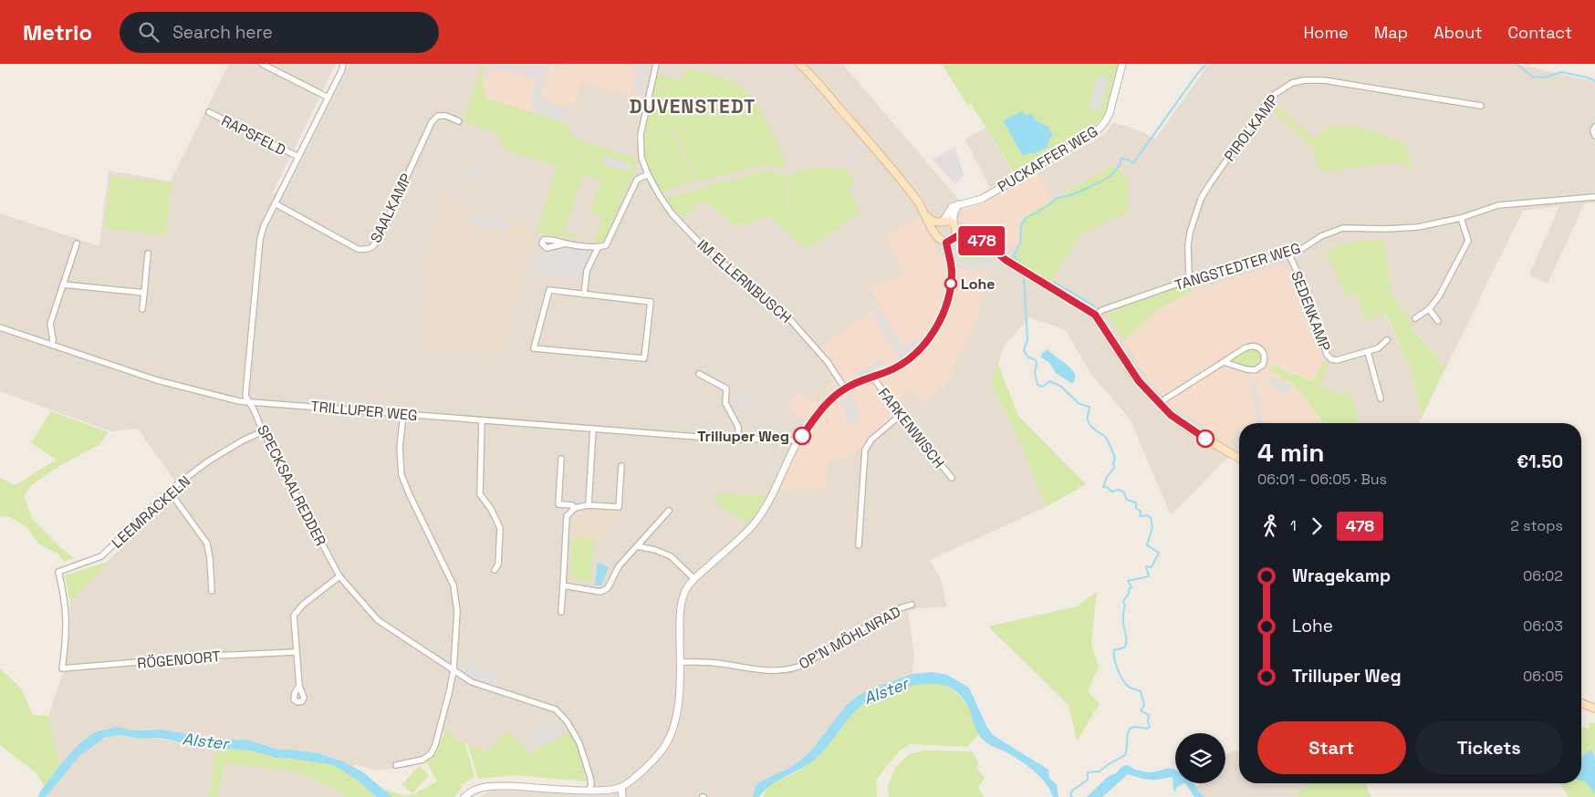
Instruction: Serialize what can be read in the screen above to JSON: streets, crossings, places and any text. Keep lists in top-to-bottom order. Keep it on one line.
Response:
{"streets":{"street":["PIROLKAMP","RAPSFELD","PUCKAFFER WEG","SAALKAMP","TANGSTEDTER WEG","IM ELLERNBUSCH","SEDENKAMP","TRILLUPER WEG","FARKENWISCH","SPECKSAALREDDER","LEEMRACKELN","OP'N MÖHLNRAD","RÖGENOORT"]},"crossings":[["PIROLKAMP","TANGSTEDTER WEG"],["RAPSFELD","SPECKSAALREDDER"],["SAALKAMP","SPECKSAALREDDER"],["TANGSTEDTER WEG","SEDENKAMP"],["TRILLUPER WEG","SPECKSAALREDDER"],["SPECKSAALREDDER","LEEMRACKELN"],["LEEMRACKELN","RÖGENOORT"]],"districts":["DUVENSTEDT"],"water":["Alster"],"places":["Lohe","Trilluper Weg"],"lines":["bus line 478"],"page":{"header":"Metrio","search":"Search here","nav":["Home","Map","About","Contact"],"on_map":"478","heading":["4 min","06:01 – 06:05 · Bus","€1.50"],"legs":["1","478","2 stops"],"list":[{"name":"Wragekamp","value":"06:02"},{"name":"Lohe","value":"06:03"},{"name":"Trilluper Weg","value":"06:05"}],"buttons":["Start","Tickets"]}}
